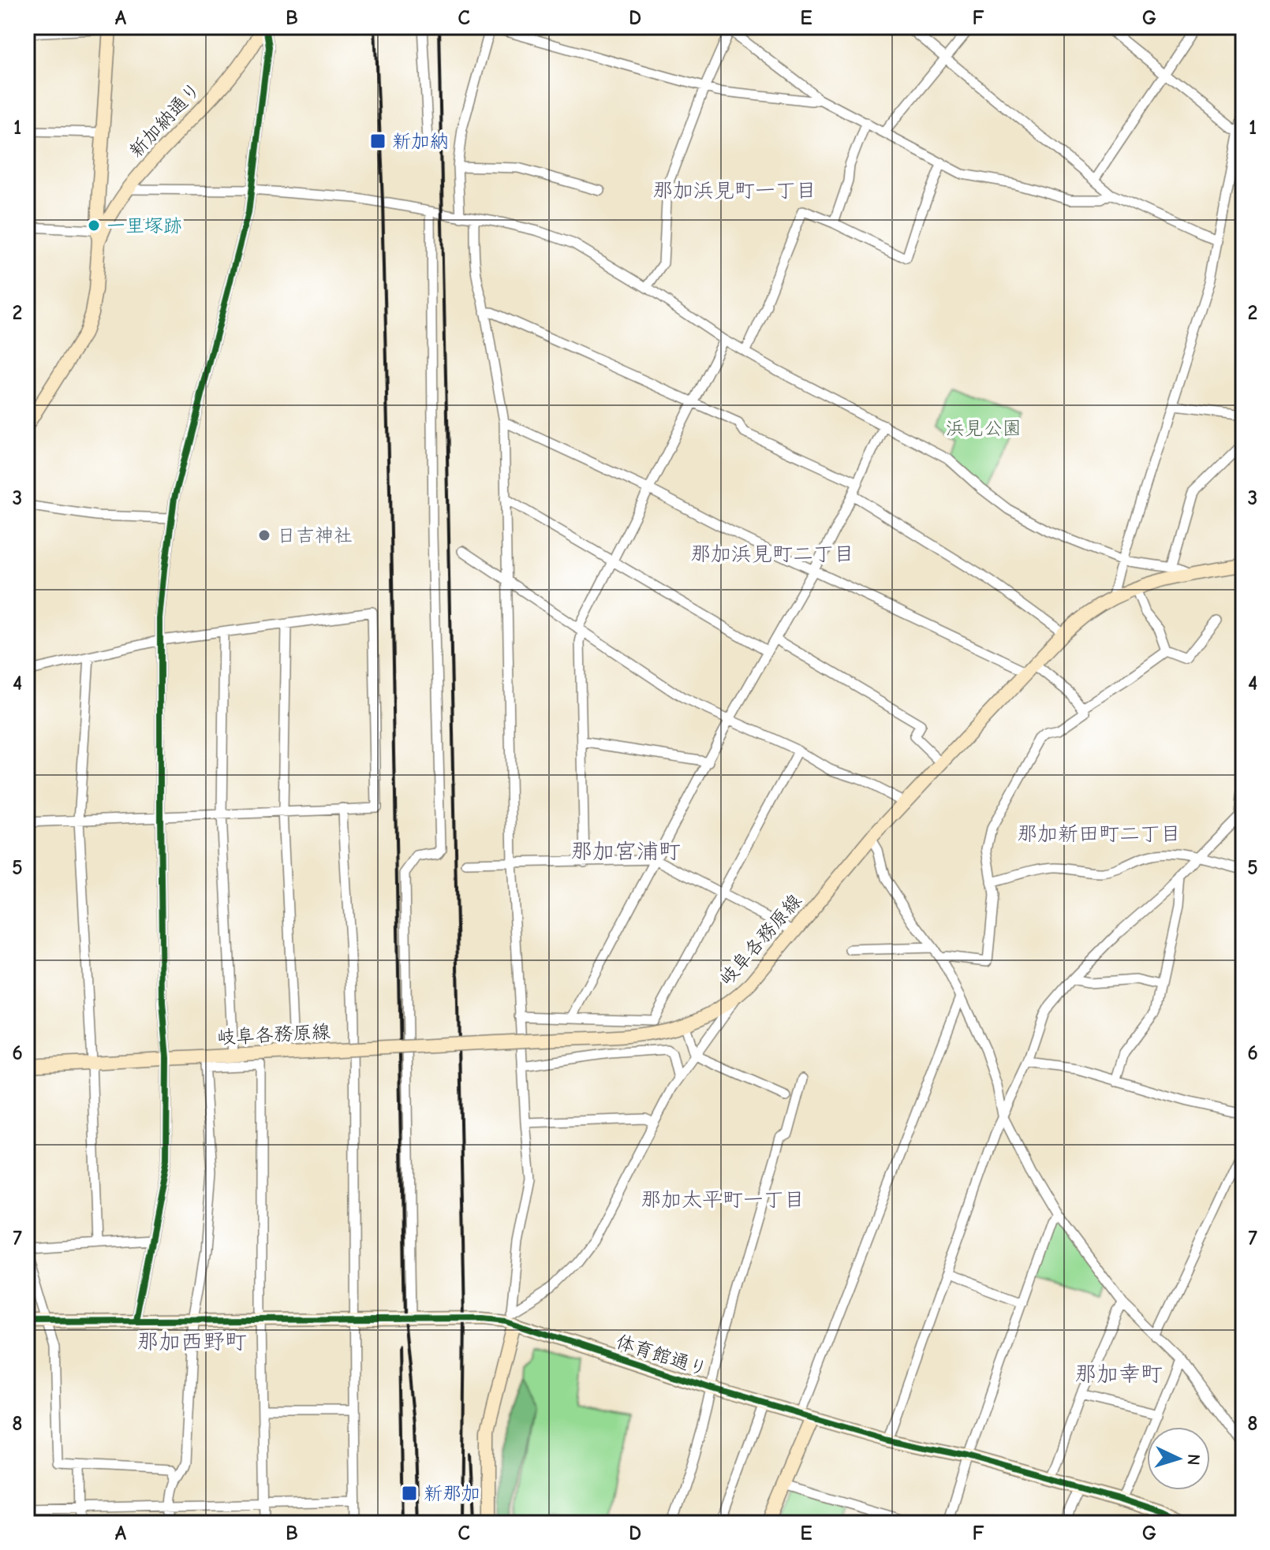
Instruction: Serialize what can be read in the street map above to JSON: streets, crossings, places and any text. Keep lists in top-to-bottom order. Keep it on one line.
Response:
{"streets":{"street":["新加納通り","岐阜各務原線","体育館通り"]},"districts":["那加浜見町一丁目","那加浜見町二丁目","那加新田町二丁目","那加宮浦町","那加太平町一丁目","那加西野町","那加幸町"],"parks":["浜見公園"],"places":{"transit":["新加納","新那加"],"other":["一里塚跡","日吉神社"]},"north":"right","grid":{"columns":["A","B","C","D","E","F","G"],"rows":["1","2","3","4","5","6","7","8"]}}
